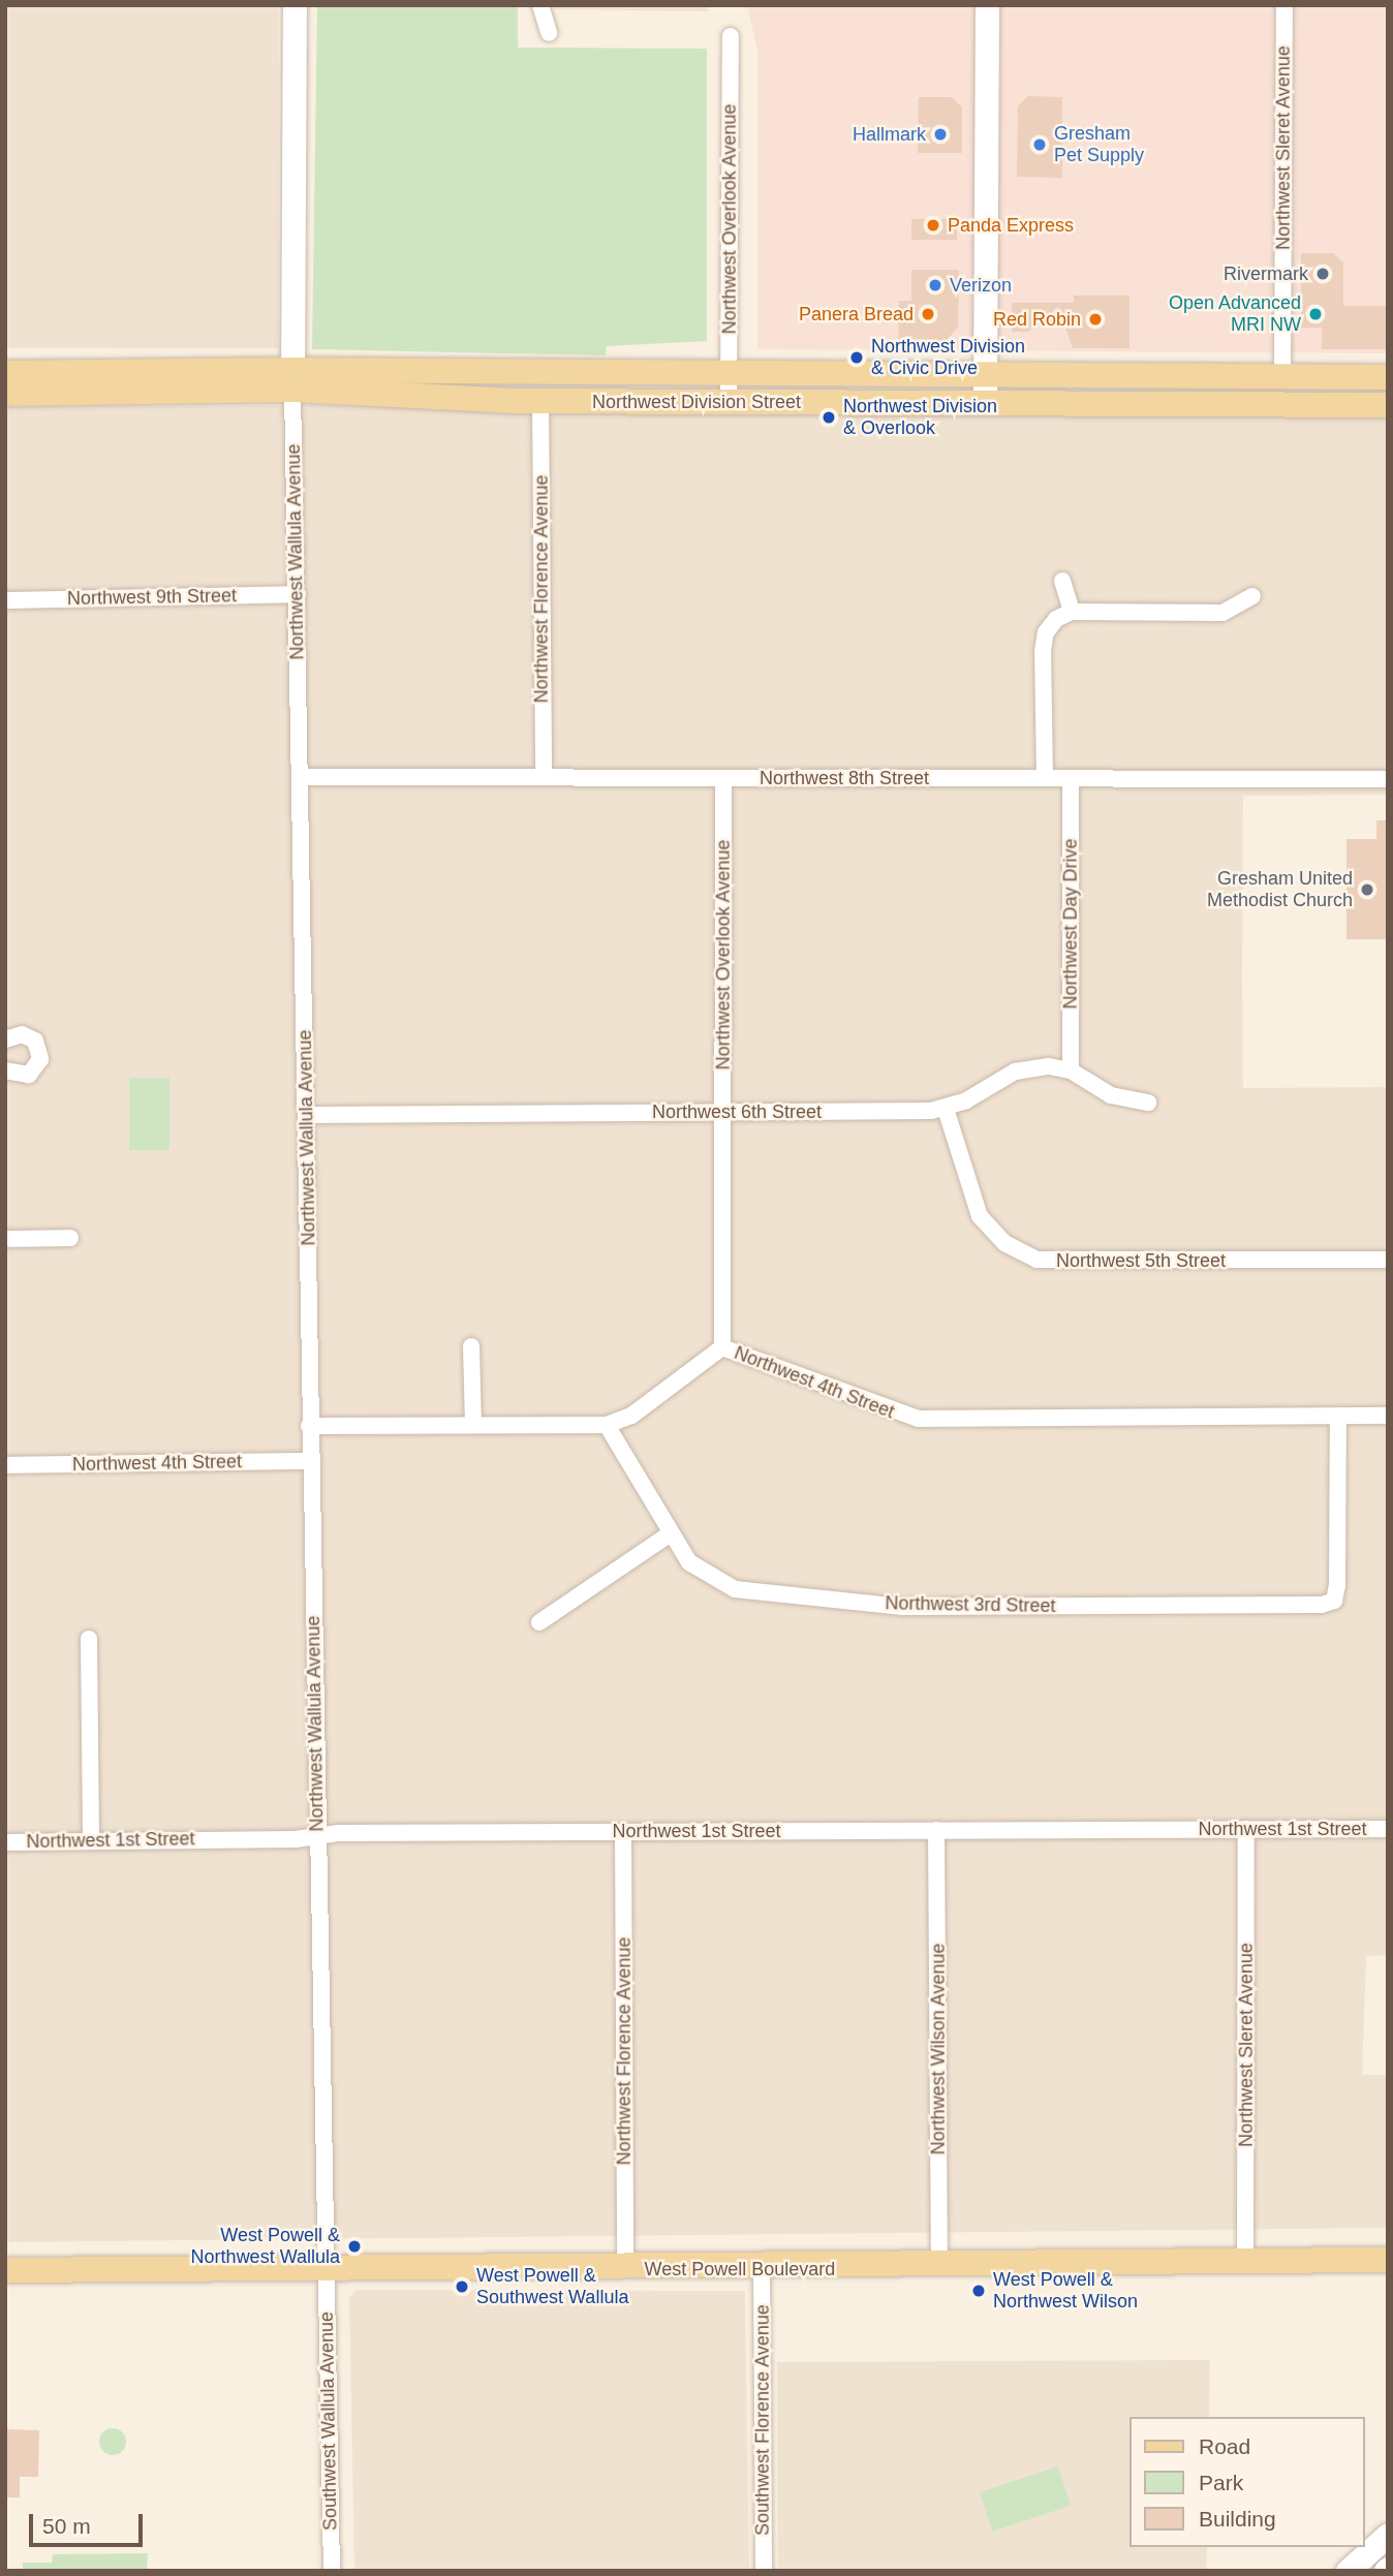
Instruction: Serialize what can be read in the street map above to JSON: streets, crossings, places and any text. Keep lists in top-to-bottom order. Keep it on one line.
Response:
{"streets":{"main road":["Northwest Division Street","West Powell Boulevard"],"street":["Northwest Sleret Avenue","Northwest Overlook Avenue","Northwest Wallula Avenue","Northwest Florence Avenue","Northwest 9th Street","Northwest 8th Street","Northwest Day Drive","Northwest 6th Street","Northwest 5th Street","Northwest 4th Street","Northwest 3rd Street","Northwest 1st Street","Northwest Wilson Avenue","Southwest Florence Avenue","Southwest Wallula Avenue"]},"crossings":[["Northwest Sleret Avenue","Northwest Division Street"],["Northwest Sleret Avenue","Northwest 1st Street"],["Northwest Sleret Avenue","West Powell Boulevard"],["Northwest Overlook Avenue","Northwest Division Street"],["Northwest Overlook Avenue","Northwest 8th Street"],["Northwest Overlook Avenue","Northwest 6th Street"],["Northwest Overlook Avenue","Northwest 4th Street"],["Northwest Division Street","Northwest Wallula Avenue"],["Northwest Division Street","Northwest Florence Avenue"],["Northwest Wallula Avenue","Northwest 9th Street"],["Northwest Wallula Avenue","Northwest 8th Street"],["Northwest Wallula Avenue","Northwest 6th Street"],["Northwest Wallula Avenue","Northwest 4th Street"],["Northwest Wallula Avenue","Northwest 1st Street"],["Northwest Wallula Avenue","West Powell Boulevard"],["Northwest Wallula Avenue","Southwest Wallula Avenue"],["Northwest Florence Avenue","Northwest 8th Street"],["Northwest Florence Avenue","Northwest 1st Street"],["Northwest Florence Avenue","West Powell Boulevard"],["Northwest 8th Street","Northwest Day Drive"],["Northwest Day Drive","Northwest 6th Street"],["Northwest 6th Street","Northwest 5th Street"],["Northwest 4th Street","Northwest 3rd Street"],["Northwest 1st Street","Northwest Wilson Avenue"],["Northwest Wilson Avenue","West Powell Boulevard"],["West Powell Boulevard","Southwest Florence Avenue"],["West Powell Boulevard","Southwest Wallula Avenue"]],"places":["Hallmark","Gresham Pet Supply","Panda Express","Rivermark","Verizon","Panera Bread","Open Advanced MRI NW","Red Robin","Northwest Division & Civic Drive","Northwest Division & Overlook","Gresham United Methodist Church","West Powell & Northwest Wallula","West Powell & Southwest Wallula","West Powell & Northwest Wilson"],"legend":["Road","Park","Building"],"scale_bar":"50 m"}
